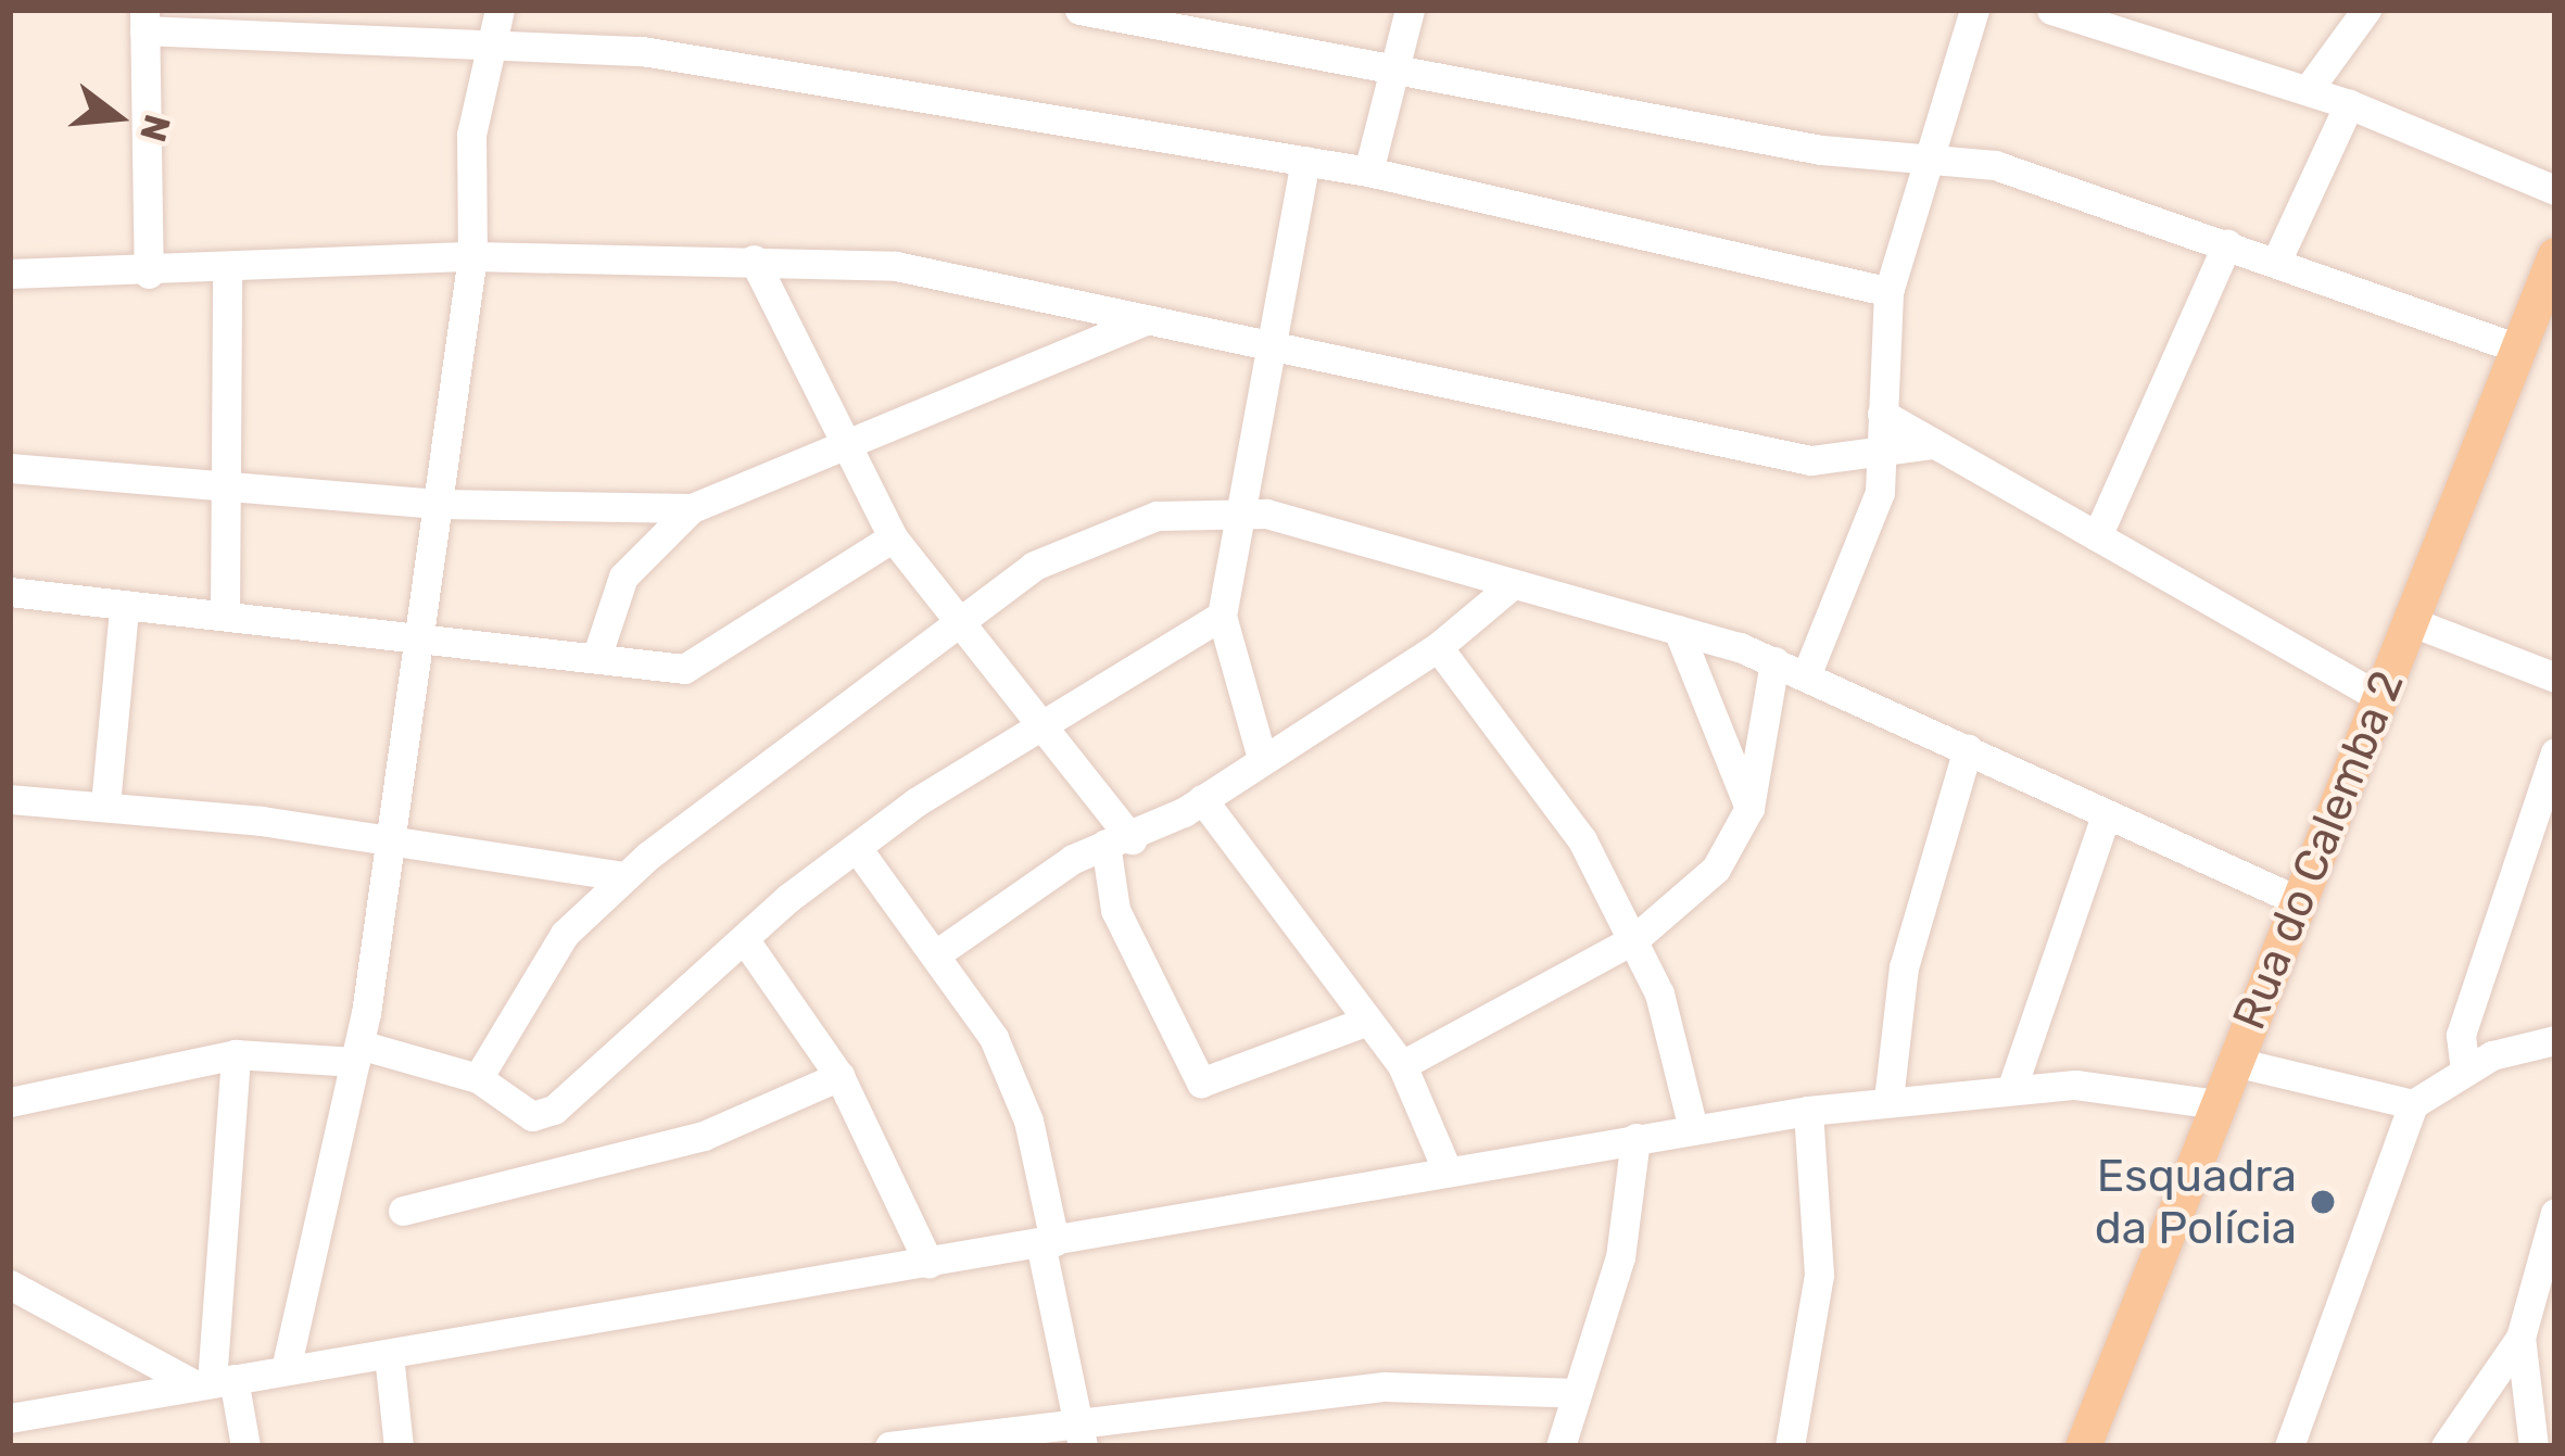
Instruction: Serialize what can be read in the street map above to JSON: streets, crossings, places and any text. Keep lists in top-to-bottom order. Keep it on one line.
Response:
{"streets":{"main road":["Rua do Calemba 2"]},"places":["Esquadra da Polícia"],"north":"right"}
